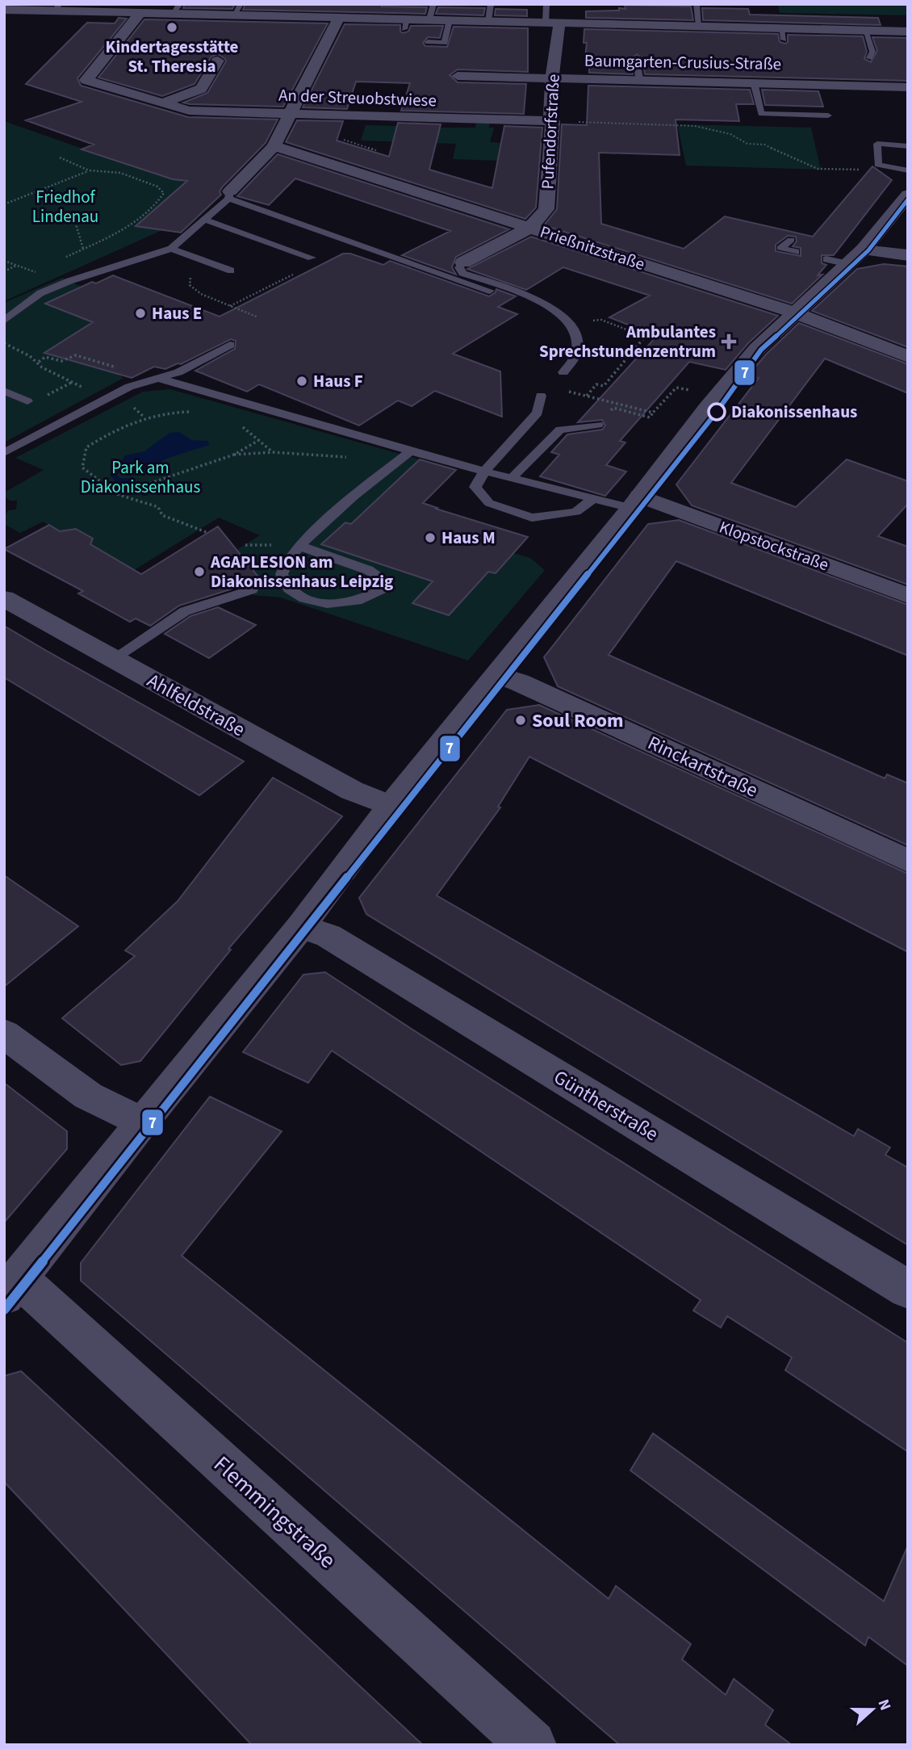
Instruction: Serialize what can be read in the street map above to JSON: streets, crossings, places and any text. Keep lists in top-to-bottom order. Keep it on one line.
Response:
{"streets":{"street":["Baumgarten-Crusius-Straße","An der Streuobstwiese","Pufendorfstraße","Prießnitzstraße","Klopstockstraße","Ahlfeldstraße","Rinckartstraße","Güntherstraße","Flemmingstraße"]},"crossings":[["Baumgarten-Crusius-Straße","Pufendorfstraße"],["An der Streuobstwiese","Pufendorfstraße"],["Pufendorfstraße","Prießnitzstraße"]],"parks":["Friedhof Lindenau","Park am Diakonissenhaus"],"places":{"other":["Kindertagesstätte St. Theresia","Haus E","Haus F","Diakonissenhaus","Haus M","AGAPLESION am Diakonissenhaus Leipzig","Soul Room"],"health":["Ambulantes Sprechstundenzentrum"]},"lines":["transit line 7"],"north":"right"}
